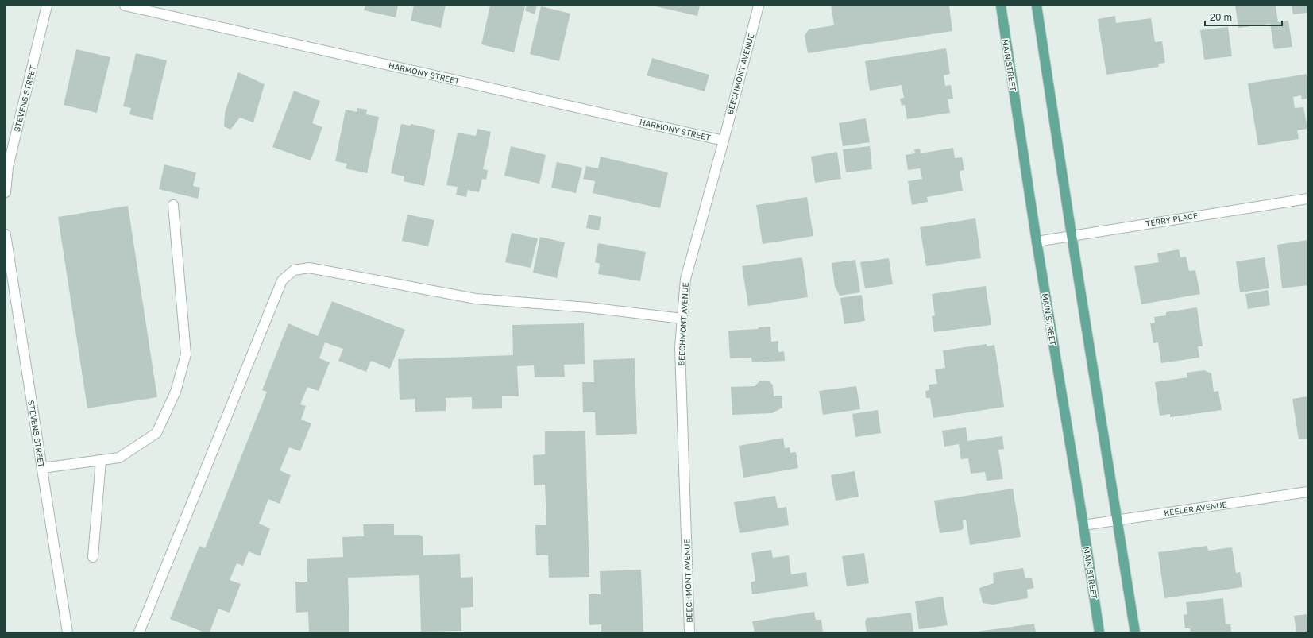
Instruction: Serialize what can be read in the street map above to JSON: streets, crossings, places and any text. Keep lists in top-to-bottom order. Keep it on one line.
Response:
{"streets":{"main road":["MAIN STREET"],"street":["HARMONY STREET","BEECHMONT AVENUE","STEVENS STREET","TERRY PLACE","KEELER AVENUE"]},"crossings":[["MAIN STREET","TERRY PLACE"],["MAIN STREET","KEELER AVENUE"],["HARMONY STREET","BEECHMONT AVENUE"]],"scale_bar":"20 m"}
